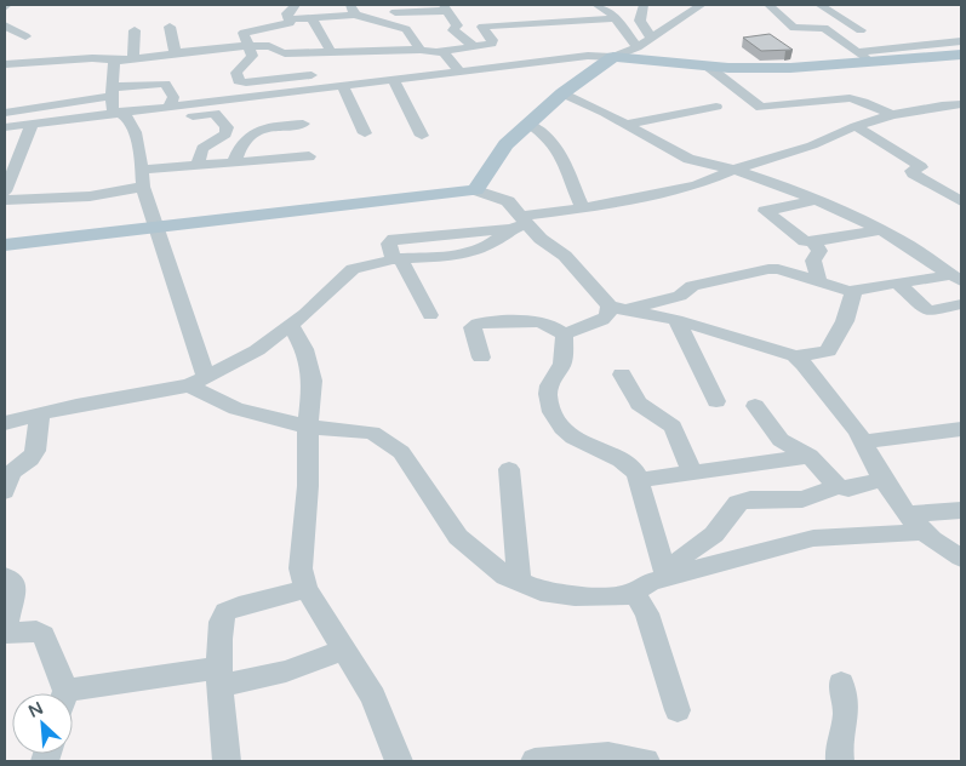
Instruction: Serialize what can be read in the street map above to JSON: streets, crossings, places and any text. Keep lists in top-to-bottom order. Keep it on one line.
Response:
{"north":"top left"}
